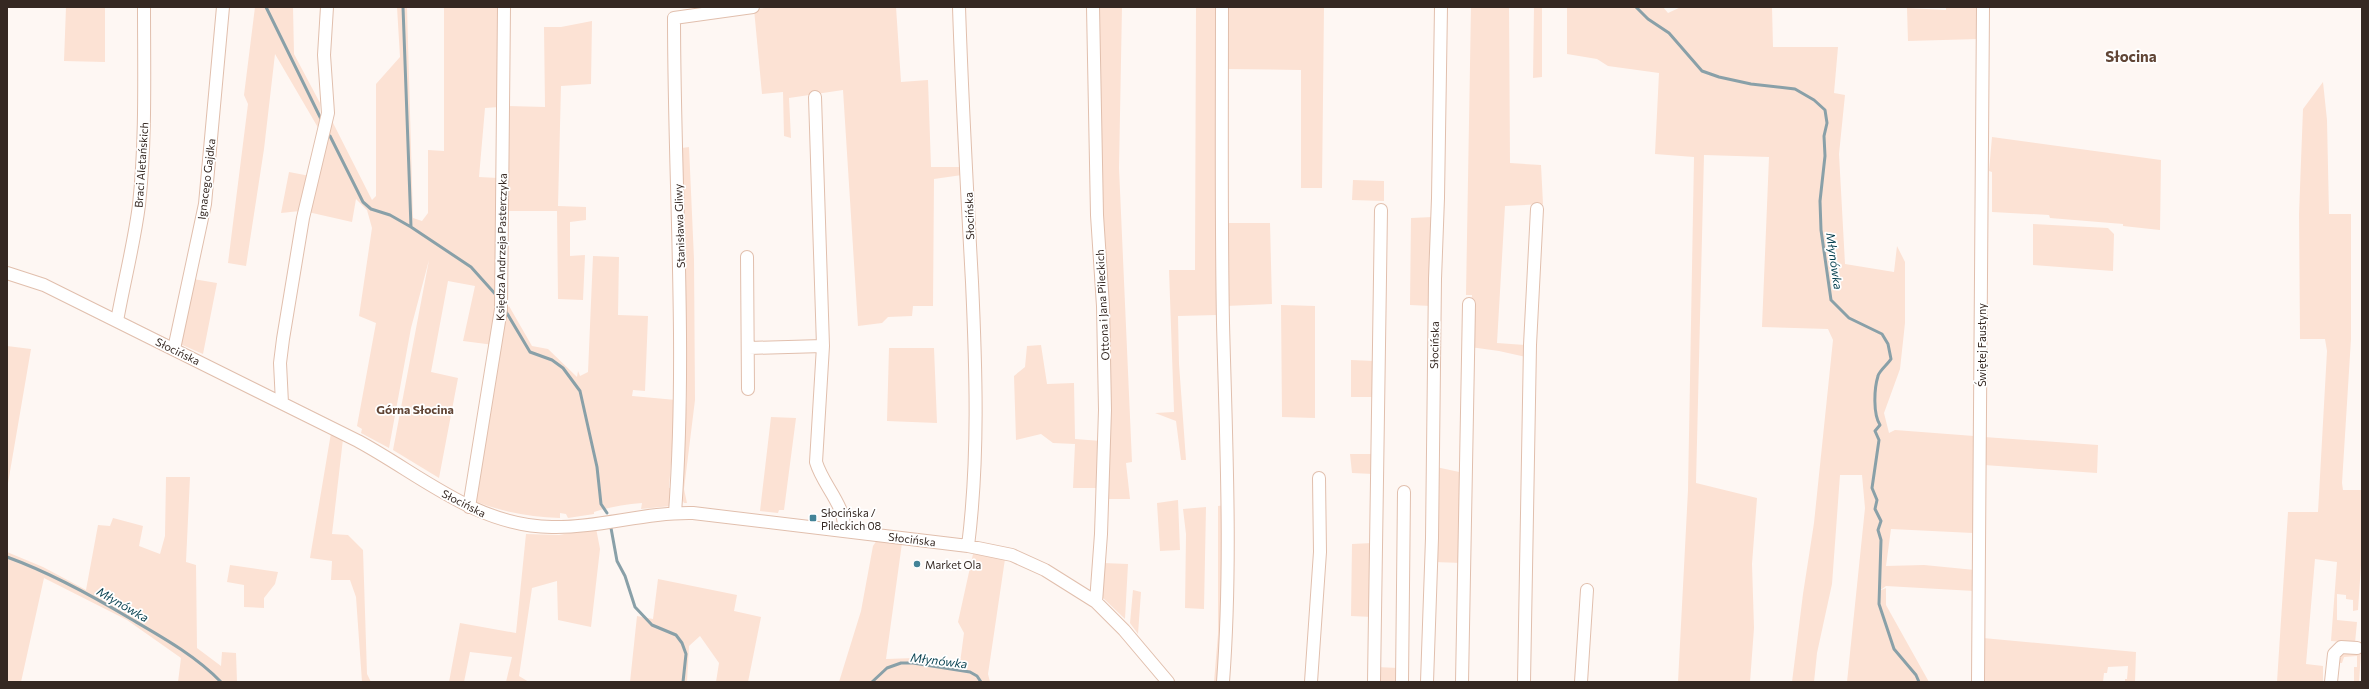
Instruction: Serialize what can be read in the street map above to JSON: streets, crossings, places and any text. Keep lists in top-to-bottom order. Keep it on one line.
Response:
{"streets":{"street":["Braci Aletańskich","Ignacego Gajdka","Słocińska","Stanisława Gliwy","Księdza Andrzeja Pasterczyka","Ottona i Jana Pileckich","Świętej Faustyny"]},"crossings":[["Braci Aletańskich","Słocińska"],["Ignacego Gajdka","Słocińska"],["Słocińska","Stanisława Gliwy"],["Słocińska","Księdza Andrzeja Pasterczyka"],["Słocińska","Ottona i Jana Pileckich"]],"districts":["Słocina","Górna Słocina"],"water":["Młynówka"],"places":{"transit":["Słocińska / Pileckich 08"],"other":["Market Ola"]}}
